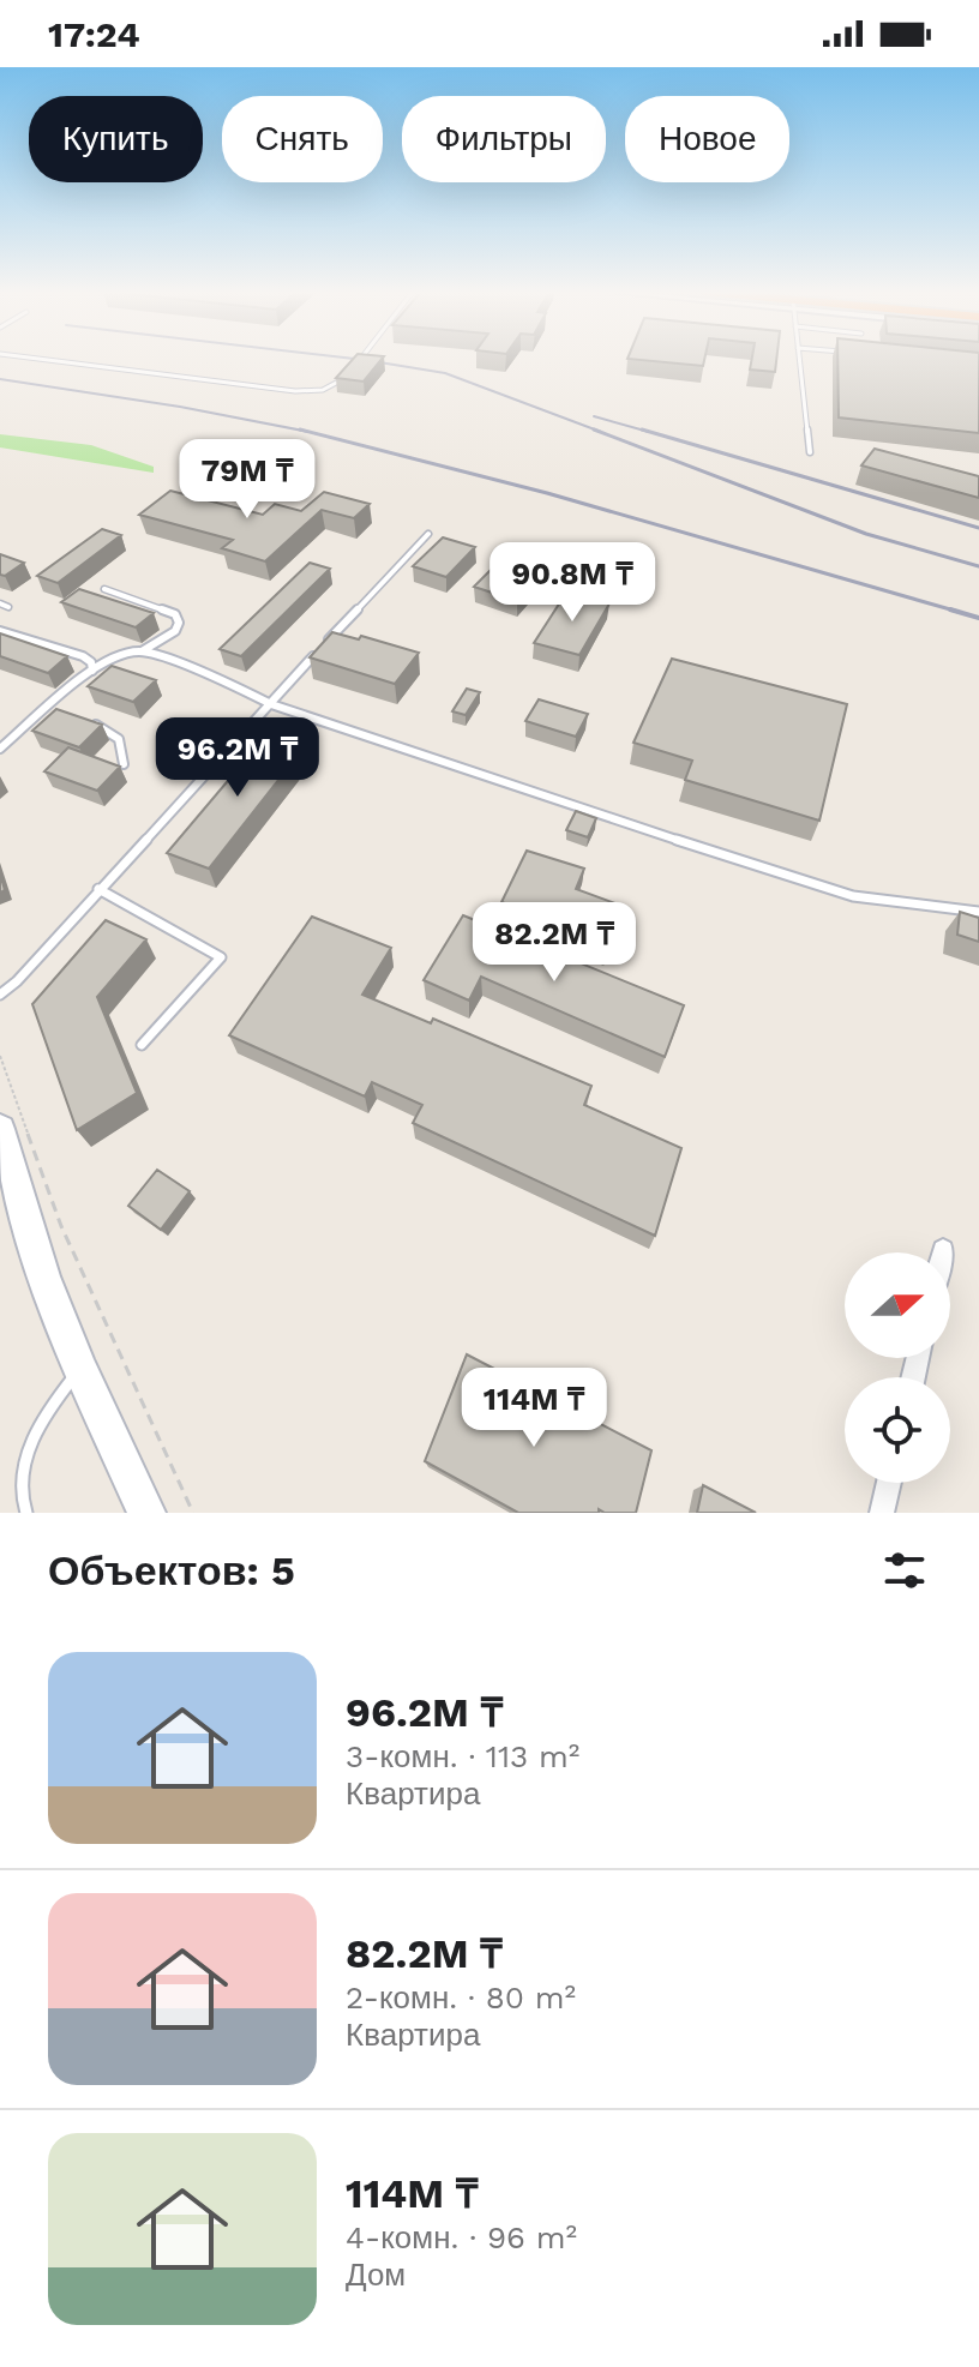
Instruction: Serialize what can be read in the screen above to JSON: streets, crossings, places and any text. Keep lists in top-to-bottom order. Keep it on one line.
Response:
{"north":"right","page":{"status":"17:24","chip":["Купить","Снять","Фильтры","Новое"],"price":["79M ₸","90.8M ₸","96.2M ₸","82.2M ₸","114M ₸"],"heading":"Объектов: 5","list":[{"name":"96.2M ₸","note":"3-комн. · 113 m² · Квартира"},{"name":"82.2M ₸","note":"2-комн. · 80 m² · Квартира"},{"name":"114M ₸","note":"4-комн. · 96 m² · Дом"}]}}
